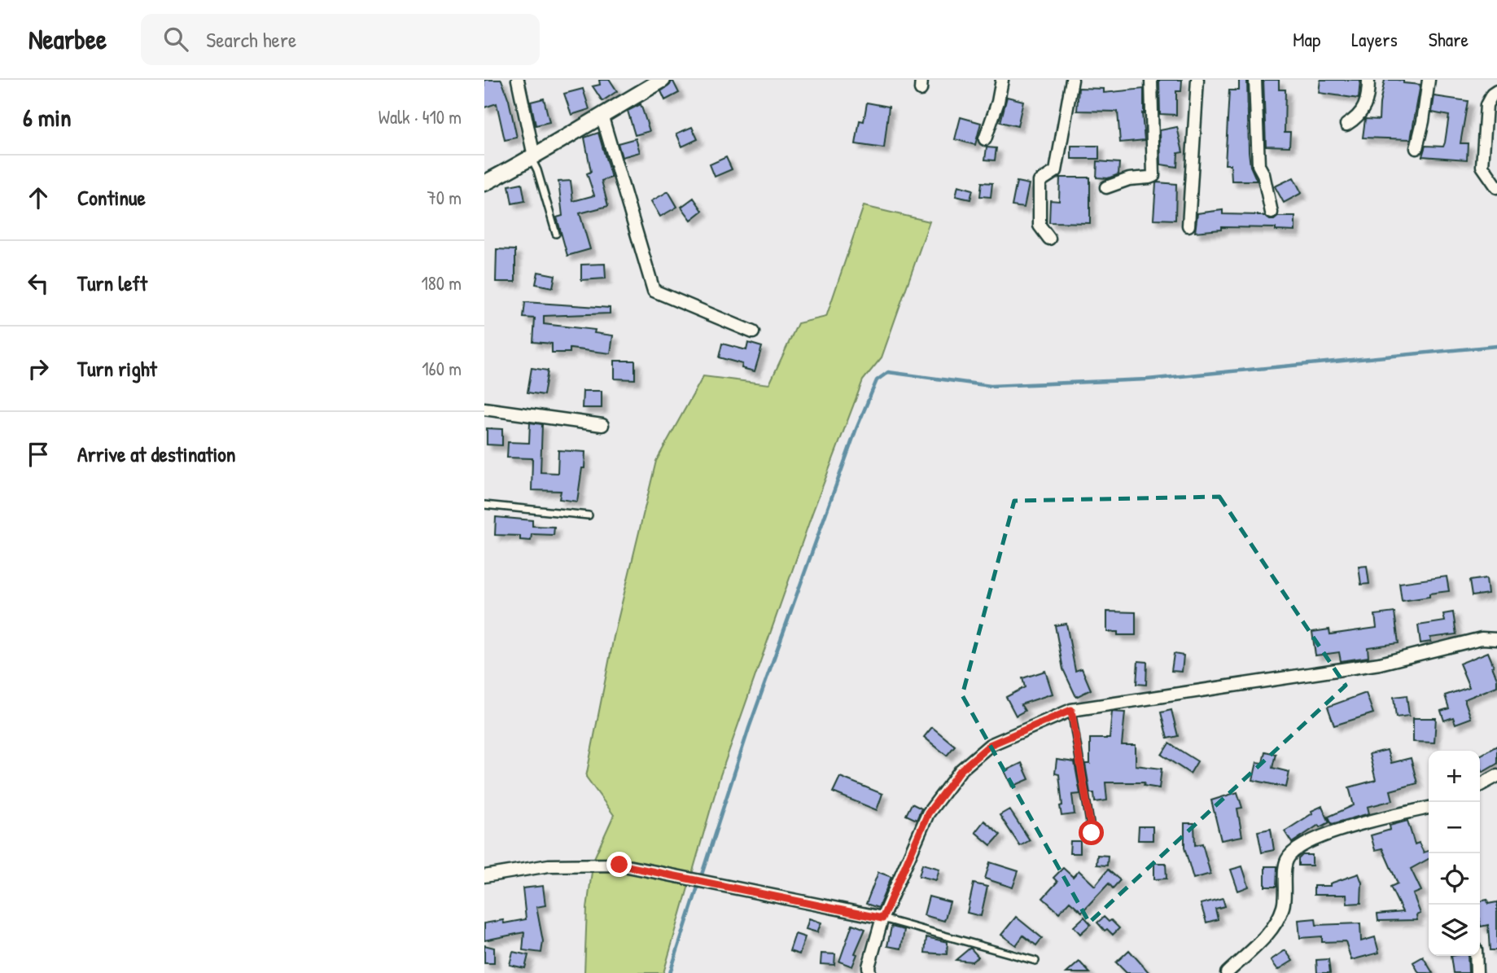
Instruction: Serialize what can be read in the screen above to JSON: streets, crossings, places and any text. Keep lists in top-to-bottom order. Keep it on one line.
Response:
{"page":{"header":"Nearbee","search":"Search here","nav":["Map","Layers","Share"],"heading":["6 min","Walk · 410 m"],"list":[["Continue","70 m"],["Turn left","180 m"],["Turn right","160 m"],"Arrive at destination"],"map_buttons":["+","−"]}}
